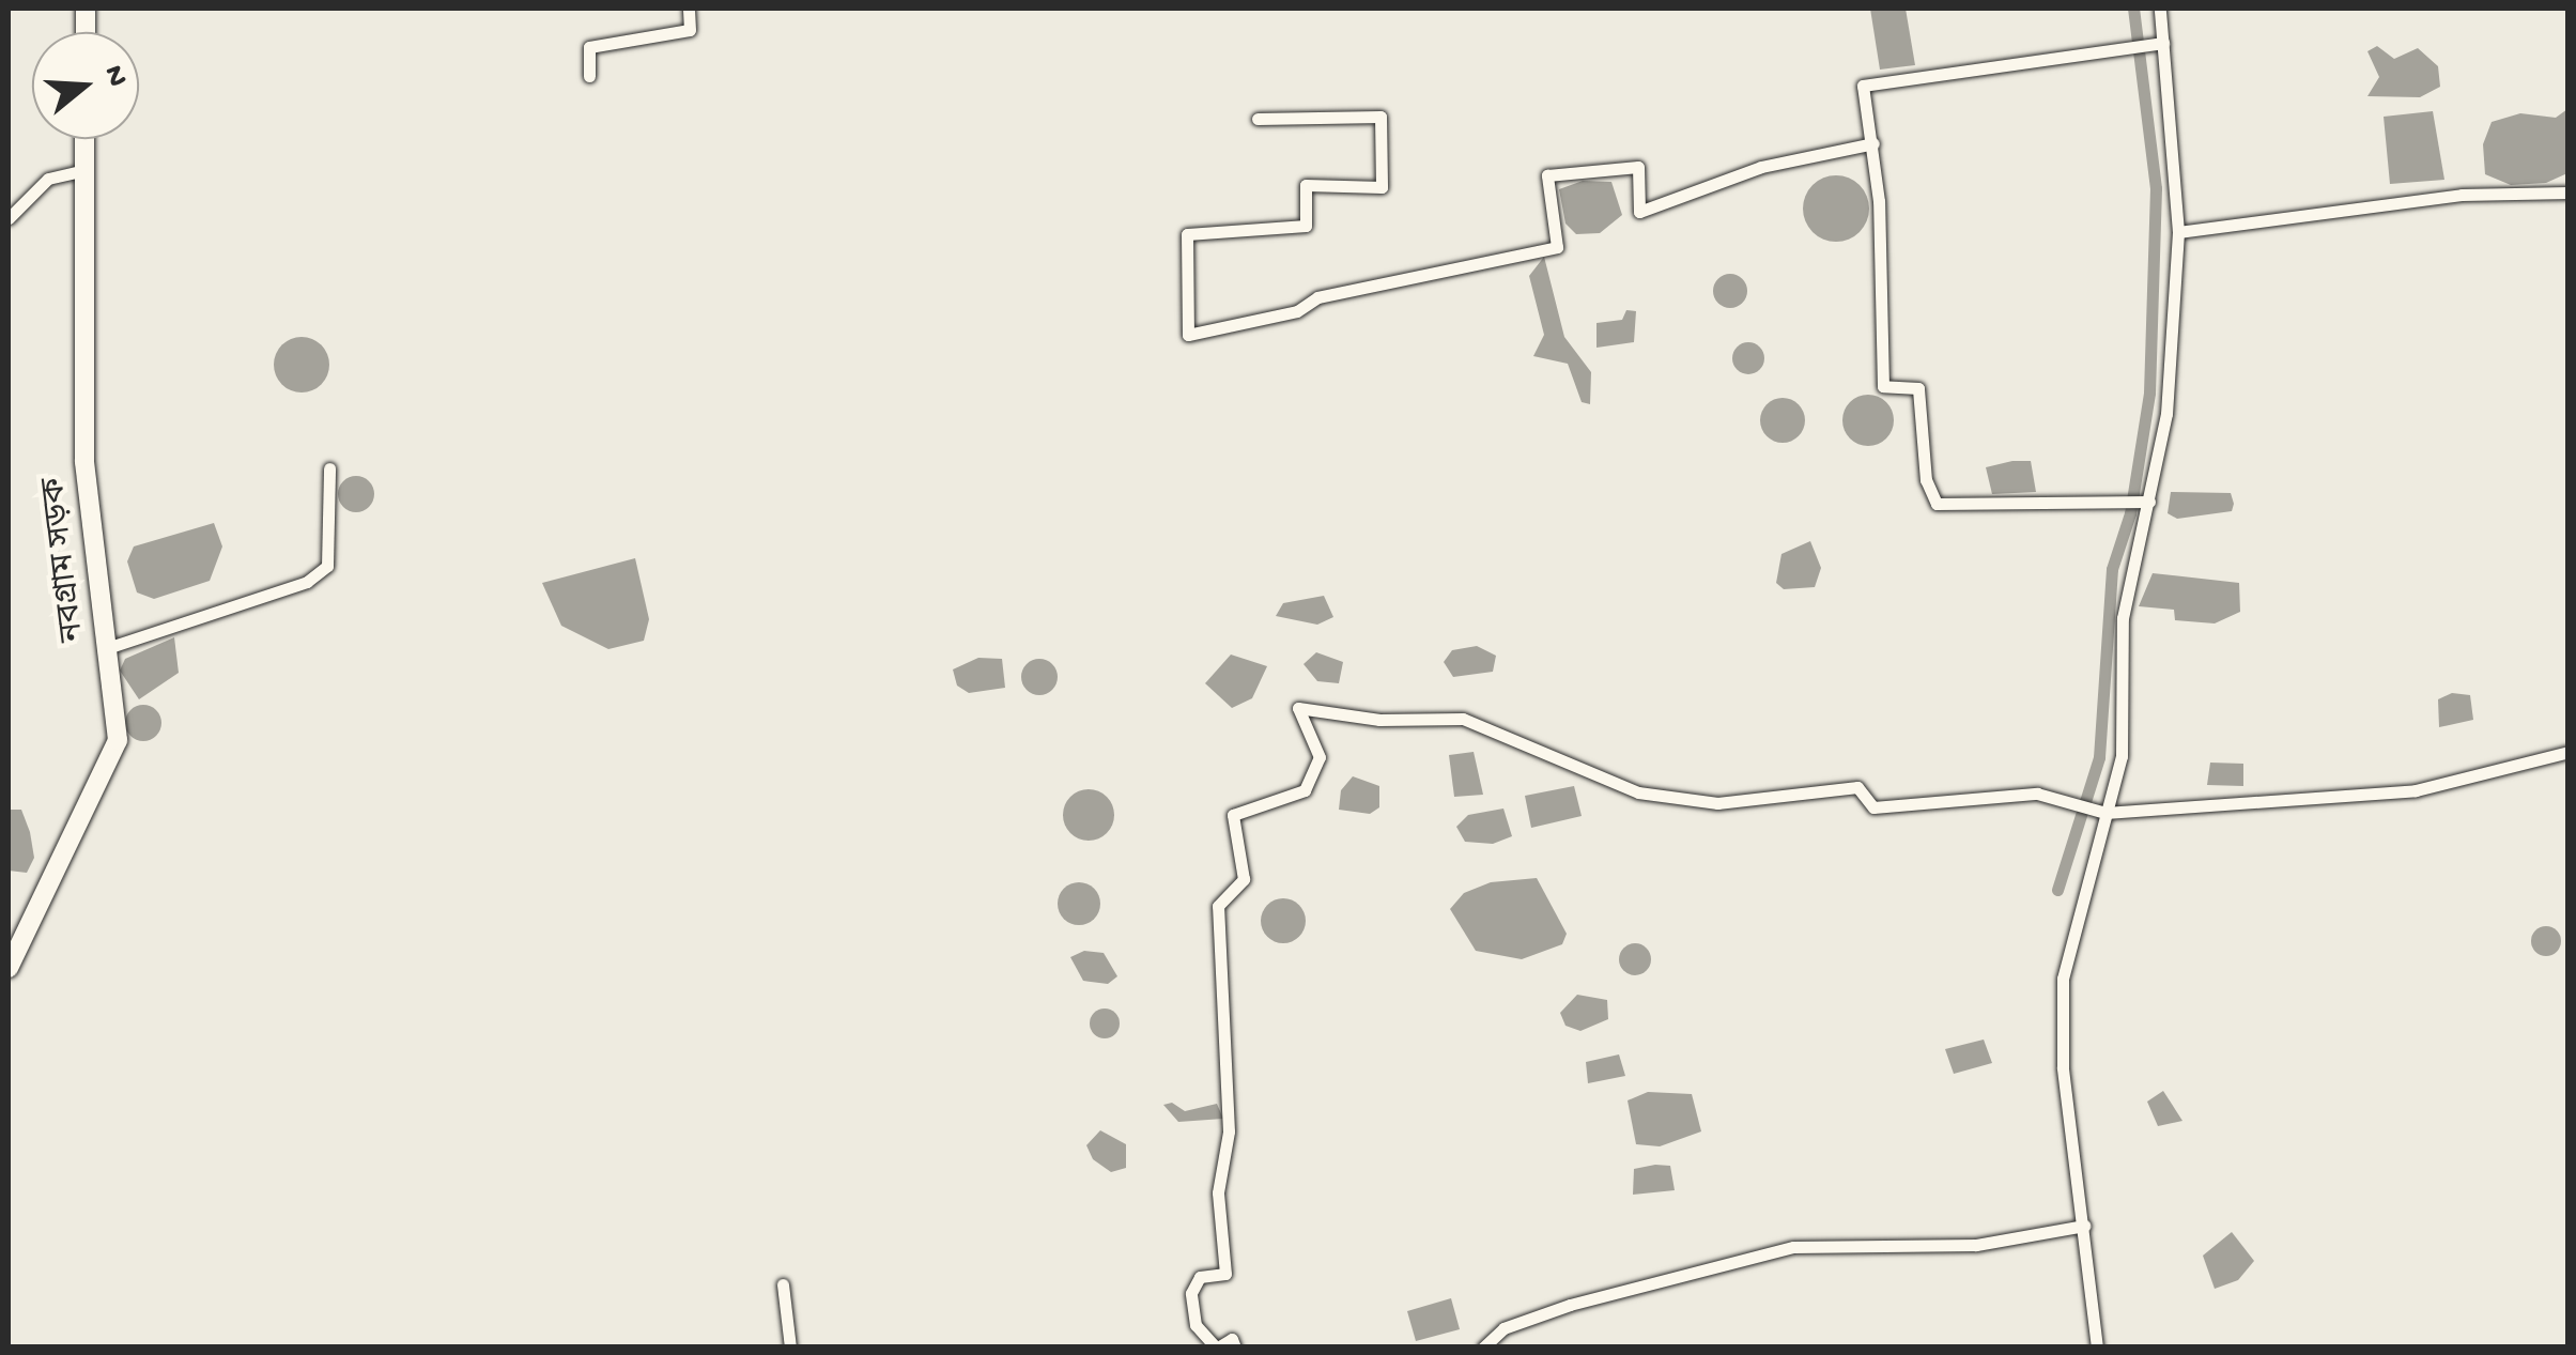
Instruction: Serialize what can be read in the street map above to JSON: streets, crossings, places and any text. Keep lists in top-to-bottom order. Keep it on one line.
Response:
{"streets":{"main road":["নবগ্রাম সড়ক"]},"north":"right"}
